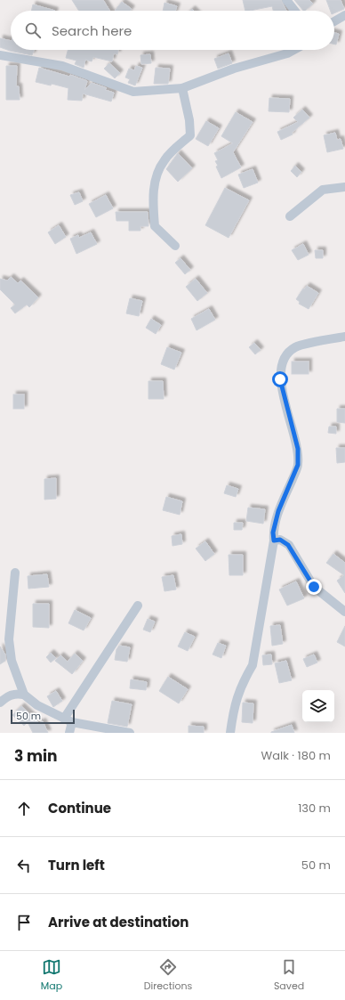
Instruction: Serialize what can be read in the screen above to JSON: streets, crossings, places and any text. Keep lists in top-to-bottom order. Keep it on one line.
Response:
{"scale_bar":"50 m","page":{"search":"Search here","scale":"50 m","heading":["3 min","Walk · 180 m"],"list":[["Continue","130 m"],["Turn left","50 m"],"Arrive at destination"],"nav":["Map","Directions","Saved"]}}
